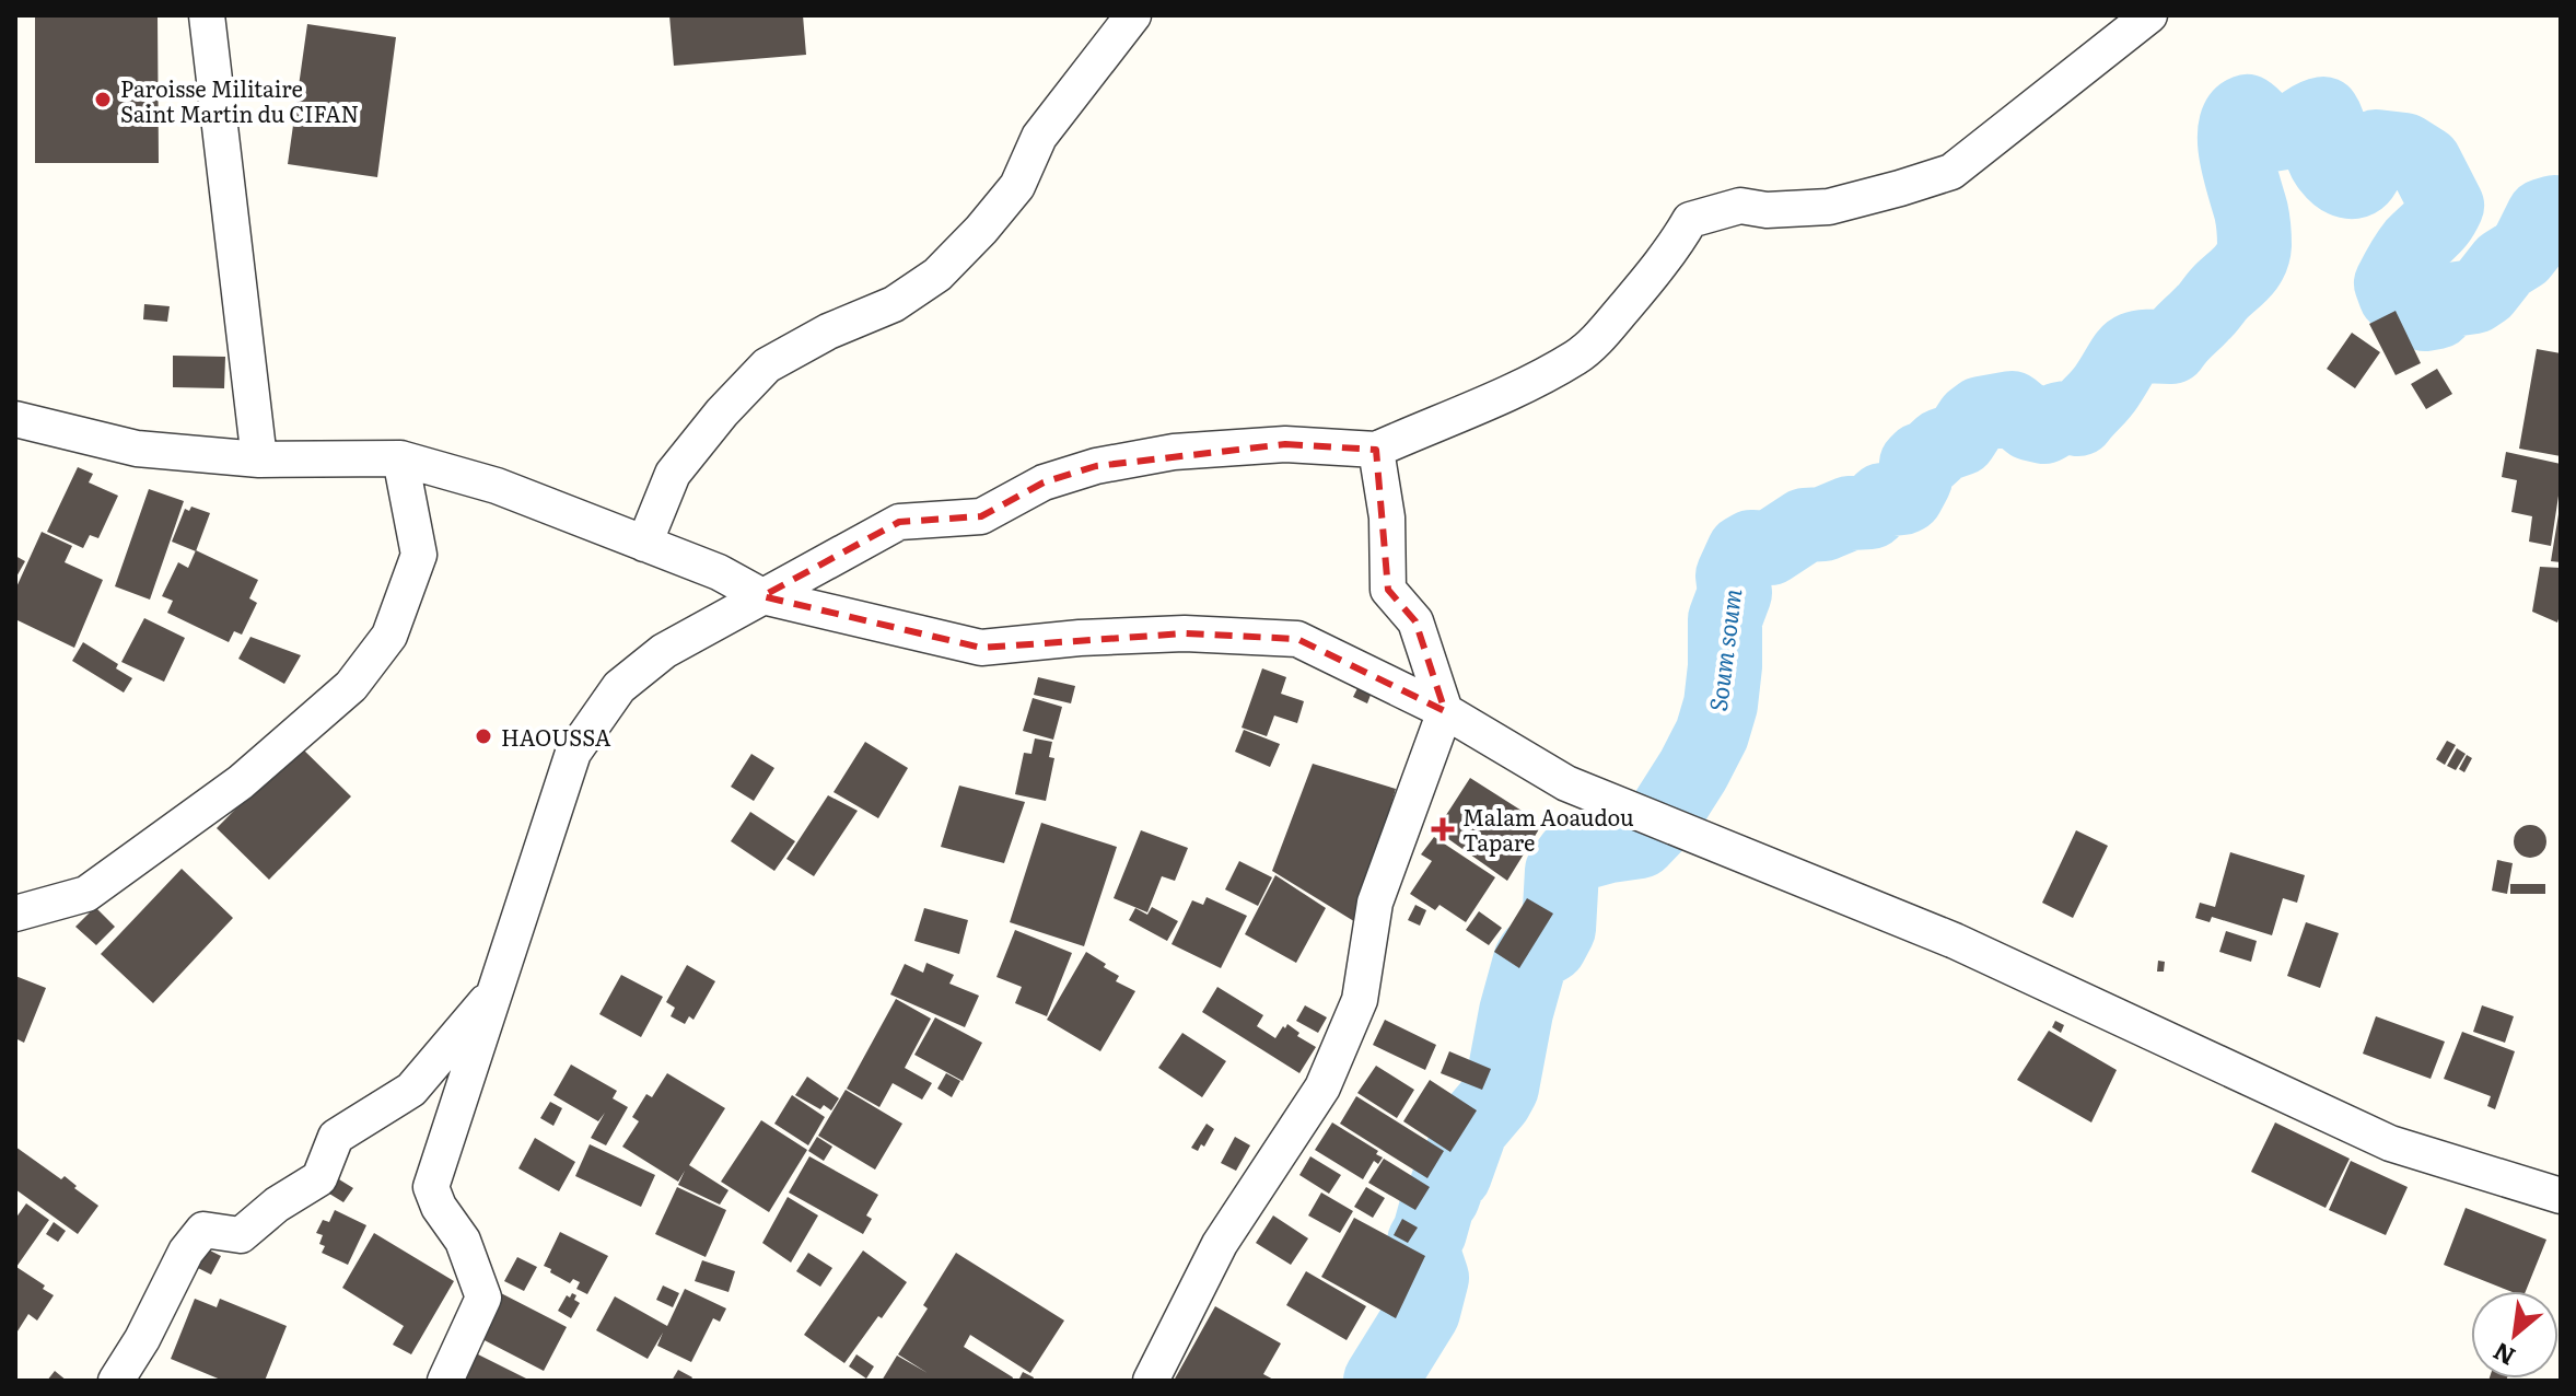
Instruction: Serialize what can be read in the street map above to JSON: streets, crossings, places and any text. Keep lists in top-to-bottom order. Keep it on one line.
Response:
{"water":["Soum soum"],"places":{"other":["Paroisse Militaire Saint Martin du CIFAN","HAOUSSA"],"health":["Malam Aoaudou Tapare"]},"north":"bottom left"}
